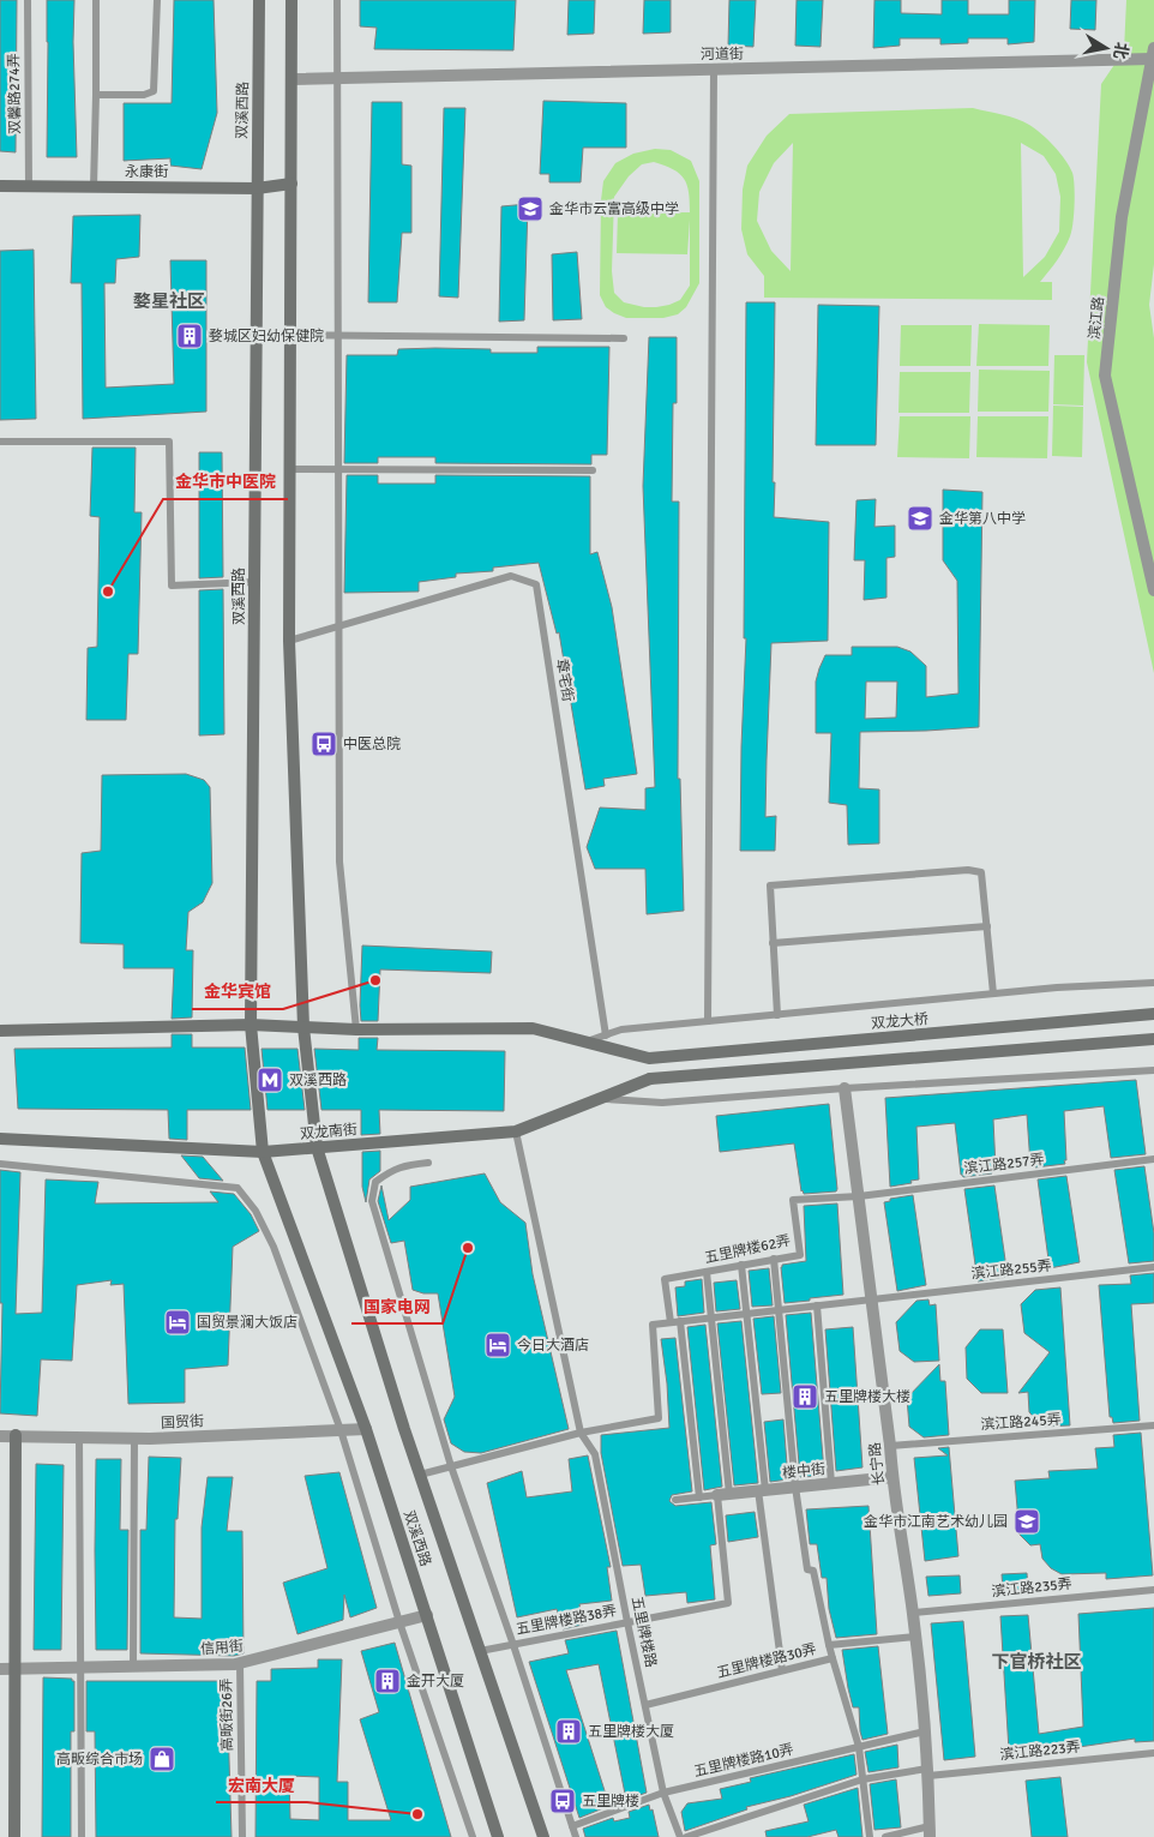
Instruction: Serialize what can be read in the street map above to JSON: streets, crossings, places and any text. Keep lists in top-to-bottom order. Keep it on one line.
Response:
{"streets":{"main road":["双溪西路","永康街","双龙大桥","双龙南街"],"street":["河道街","滨江路","国贸街","长宁路","楼中街","信用街"],"lane":["双馨路274弄","章宅街","滨江路257弄","五里牌楼62弄","滨江路255弄","滨江路245弄","滨江路235弄","五里牌楼路38弄","五里牌楼路","五里牌楼路30弄","高畈街26弄","滨江路223弄","五里牌楼路10弄"]},"crossings":[["河道街","双溪西路"],["河道街","滨江路"],["双馨路274弄","永康街"],["双溪西路","永康街"],["双溪西路","章宅街"],["双溪西路","双龙南街"],["双溪西路","国贸街"],["双溪西路","五里牌楼路38弄"],["双溪西路","信用街"],["双龙南街","五里牌楼路"],["滨江路257弄","五里牌楼62弄"],["滨江路257弄","长宁路"],["五里牌楼62弄","滨江路255弄"],["五里牌楼62弄","长宁路"],["滨江路255弄","长宁路"],["滨江路245弄","长宁路"],["长宁路","楼中街"],["长宁路","滨江路235弄"],["长宁路","五里牌楼路30弄"],["长宁路","滨江路223弄"],["长宁路","五里牌楼路10弄"],["楼中街","五里牌楼路38弄"],["五里牌楼路38弄","五里牌楼路"],["五里牌楼路","五里牌楼路30弄"],["五里牌楼路","五里牌楼路10弄"],["信用街","高畈街26弄"]],"districts":["婺星社区","下官桥社区"],"places":{"school or university":["金华市云富高级中学","金华第八中学","金华市江南艺术幼儿园"],"building":["婺城区妇幼保健院","五里牌楼大楼","金开大厦","五里牌楼大厦"],"other":["金华市中医院","金华宾馆","国家电网","宏南大厦"],"bus stop":["中医总院","五里牌楼"],"metro station":["双溪西路"],"hotel":["国贸景澜大饭店","今日大酒店"],"shop":["高畈综合市场"]},"north":"right"}
